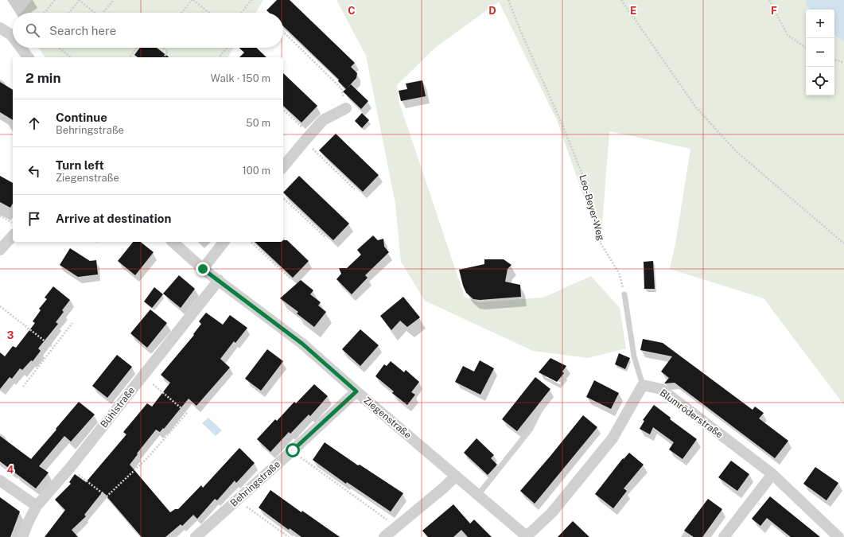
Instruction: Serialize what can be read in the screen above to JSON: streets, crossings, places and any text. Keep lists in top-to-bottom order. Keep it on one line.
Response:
{"streets":{"street":["Bühlstraße","Blumröderstraße","Ziegenstraße","Behringstraße"],"path":["Leo-Beyer-Weg"]},"crossings":[["Bühlstraße","Ziegenstraße"],["Ziegenstraße","Behringstraße"]],"page":{"map_buttons":["+","−"],"search":"Search here","heading":["2 min","Walk · 150 m"],"list":[["Continue","Behringstraße","50 m"],["Turn left","Ziegenstraße","100 m"],"Arrive at destination"]},"grid":{"columns":["C","D","E","F"],"rows":["3","4"]}}
